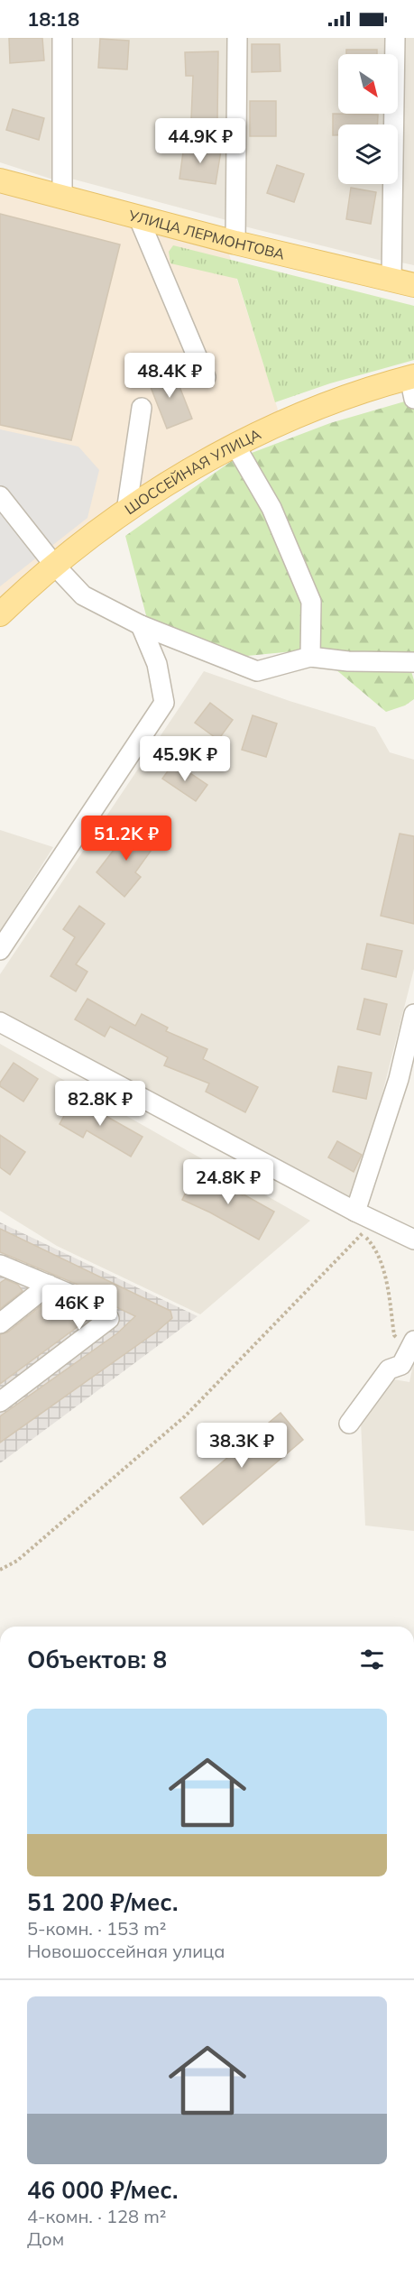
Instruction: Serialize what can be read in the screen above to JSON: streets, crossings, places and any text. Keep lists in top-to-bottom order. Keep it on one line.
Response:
{"streets":{"main road":["УЛИЦА ЛЕРМОНТОВА","ШОССЕЙНАЯ УЛИЦА"]},"north":"bottom right","page":{"status":"18:18","price":["44.9K ₽","48.4K ₽","45.9K ₽","51.2K ₽","82.8K ₽","24.8K ₽","46K ₽","38.3K ₽"],"heading":"Объектов: 8","list":[{"name":"51 200 ₽/мес.","note":"5-комн. · 153 m² · Новошоссейная улица"},{"name":"46 000 ₽/мес.","note":"4-комн. · 128 m² · Дом"}]}}
